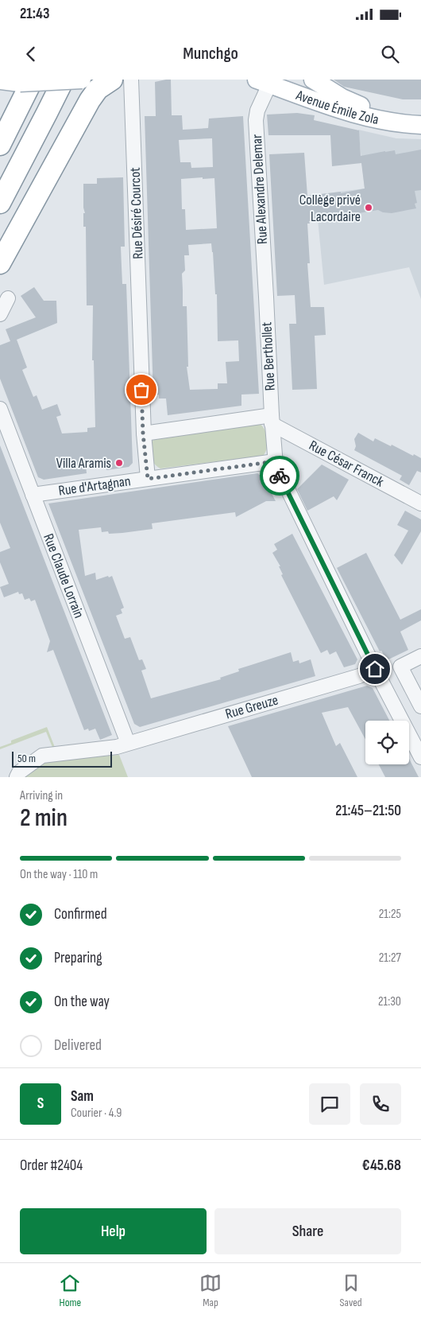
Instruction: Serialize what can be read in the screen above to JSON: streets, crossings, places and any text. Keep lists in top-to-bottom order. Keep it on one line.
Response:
{"streets":{"main road":["Avenue Émile Zola"],"street":["Rue Alexandre Delemar","Rue Désiré Courcot","Rue Berthollet","Rue César Franck","Rue d'Artagnan","Rue Claude Lorrain","Rue Greuze"]},"crossings":[["Avenue Émile Zola","Rue Alexandre Delemar"],["Rue Alexandre Delemar","Rue Berthollet"],["Rue Désiré Courcot","Rue d'Artagnan"],["Rue Berthollet","Rue César Franck"],["Rue Berthollet","Rue d'Artagnan"],["Rue Berthollet","Rue Greuze"],["Rue d'Artagnan","Rue Claude Lorrain"],["Rue Claude Lorrain","Rue Greuze"]],"places":["Collège privé Lacordaire","Villa Aramis"],"scale_bar":"50 m","page":{"status":"21:43","header":"Munchgo","scale":"50 m","heading":["2 min","Arriving in","21:45–21:50"],"panel":["Sam","Courier · 4.9","Order #2404","€45.68"],"bar":"On the way · 110 m","list":[["Confirmed","21:25"],["Preparing","21:27"],["On the way","21:30"],"Delivered"],"round":"S","buttons":["Help","Share"],"tabs":["Home","Map","Saved"]}}
